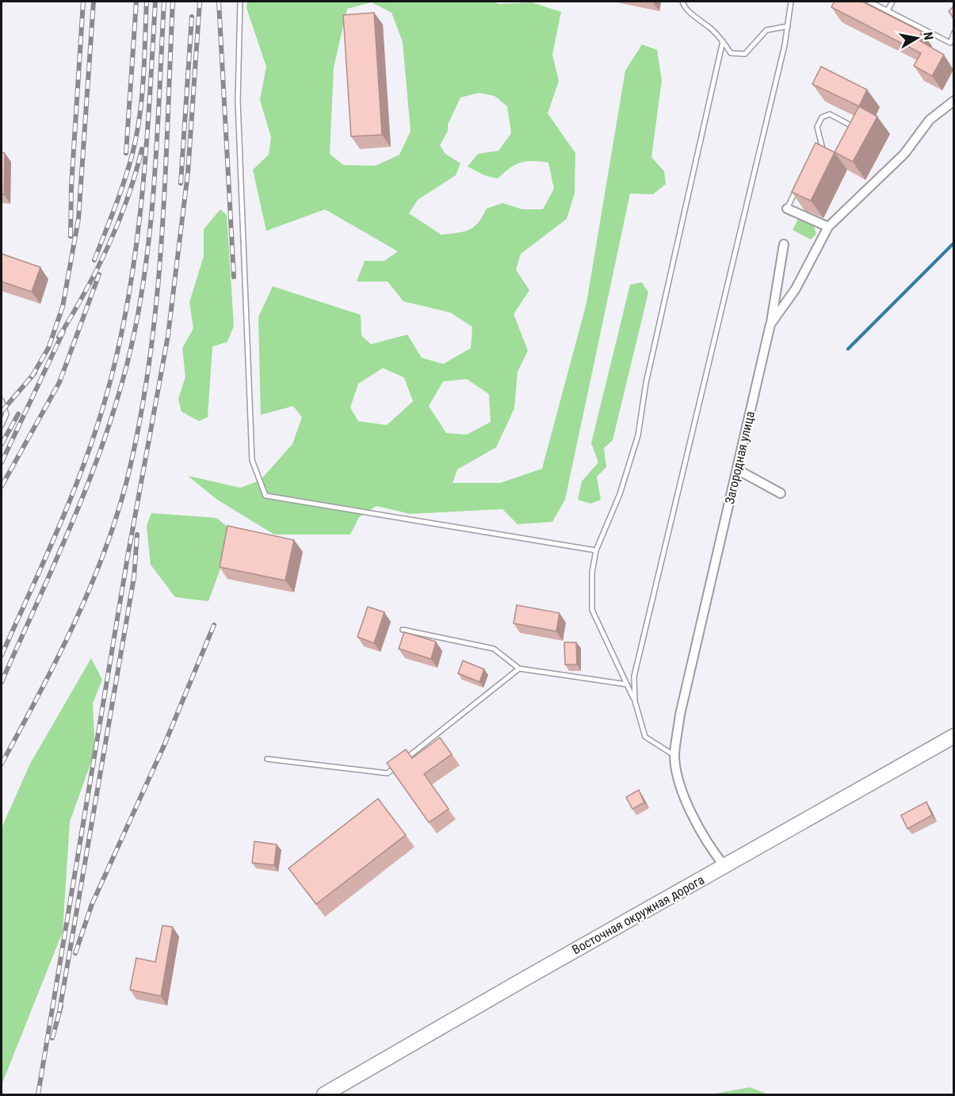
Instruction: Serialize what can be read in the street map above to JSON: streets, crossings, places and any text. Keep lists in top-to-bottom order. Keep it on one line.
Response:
{"streets":{"main road":["Восточная окружная дорога"],"street":["Загородная улица"]},"crossings":[["Загородная улица","Восточная окружная дорога"]],"north":"right"}
